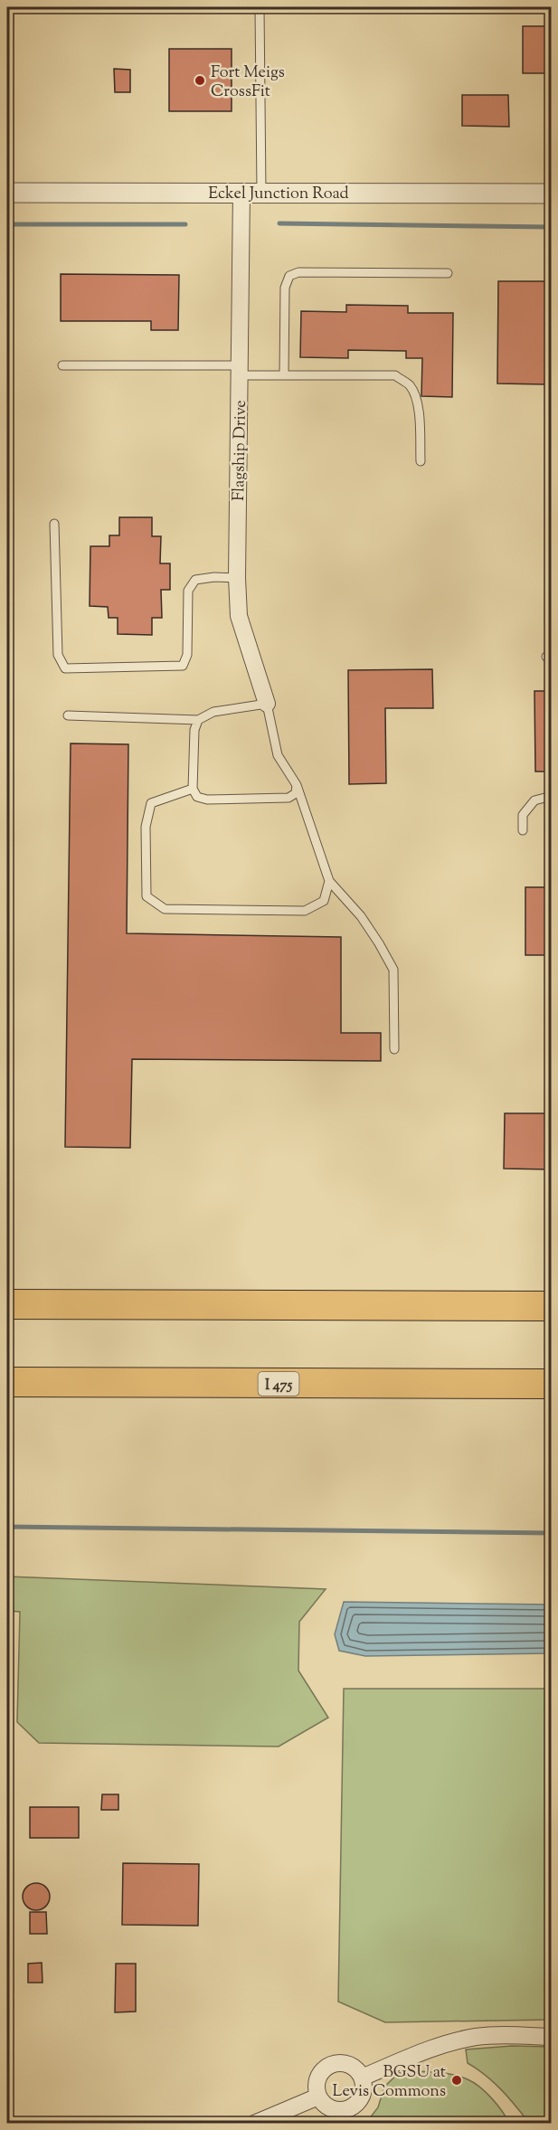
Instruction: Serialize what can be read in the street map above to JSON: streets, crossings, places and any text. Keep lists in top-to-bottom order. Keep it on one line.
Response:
{"streets":{"highway":["I 475"],"street":["Eckel Junction Road","Flagship Drive"]},"crossings":[["Eckel Junction Road","Flagship Drive"]],"places":["Fort Meigs CrossFit","BGSU at Levis Commons"]}
